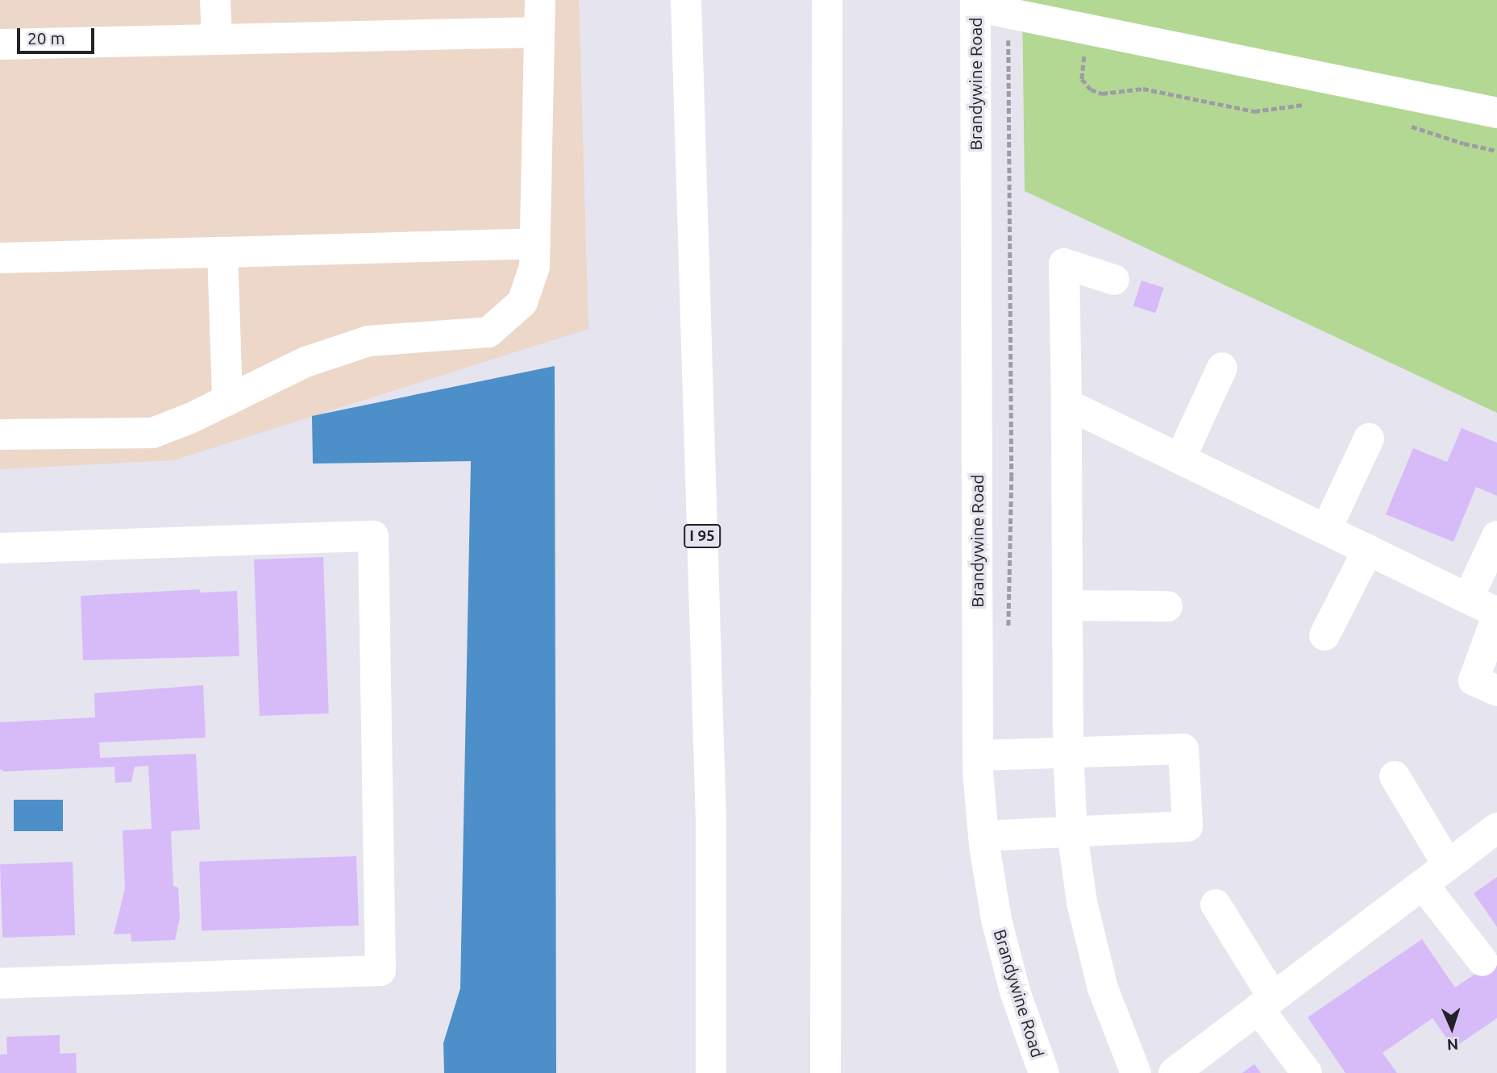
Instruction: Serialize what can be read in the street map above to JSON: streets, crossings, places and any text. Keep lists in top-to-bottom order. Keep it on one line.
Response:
{"streets":{"main road":["Brandywine Road","I 95"]},"scale_bar":"20 m","north":"bottom"}
